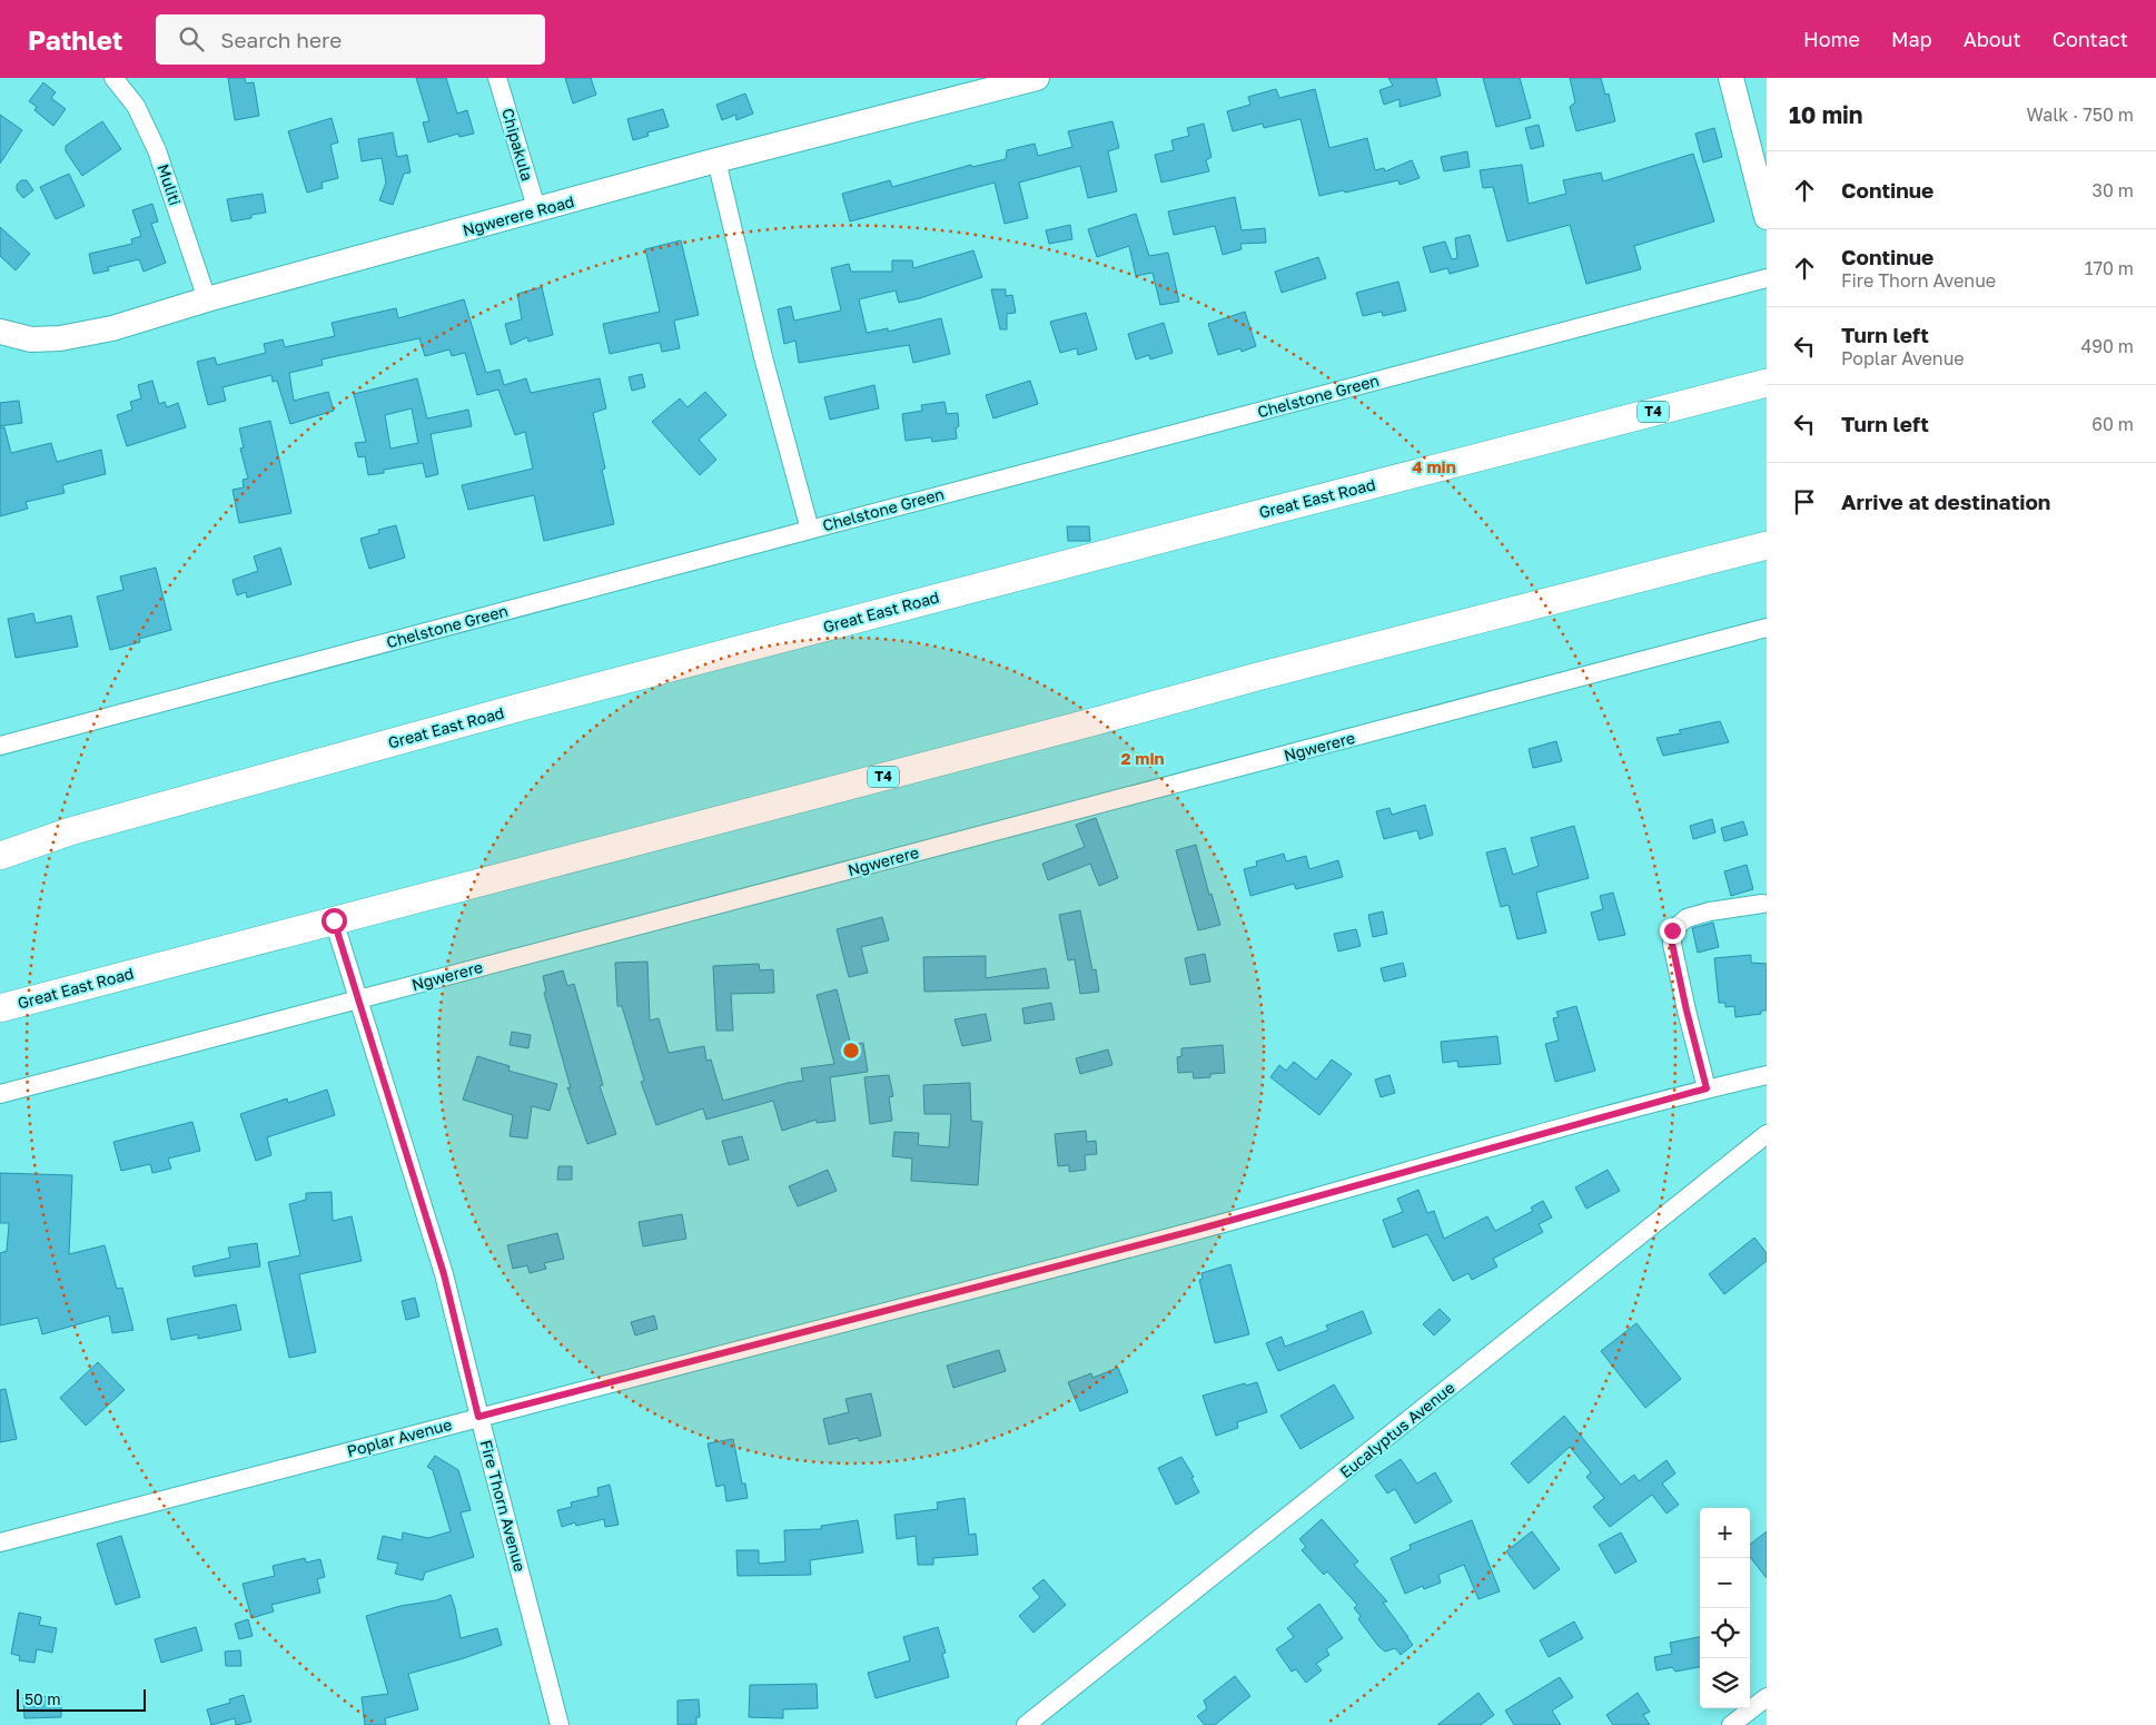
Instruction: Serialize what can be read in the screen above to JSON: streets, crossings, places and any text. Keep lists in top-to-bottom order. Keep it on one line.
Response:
{"streets":{"main road":["T4","Great East Road"],"street":["Chipakula","Muliti","Ngwerere Road","Chelstone Green","Ngwerere","Eucalyptus Avenue","Poplar Avenue","Fire Thorn Avenue"]},"crossings":[["Chipakula","Ngwerere Road"],["Muliti","Ngwerere Road"],["Great East Road","Fire Thorn Avenue"],["Ngwerere","Fire Thorn Avenue"],["Poplar Avenue","Fire Thorn Avenue"]],"scale_bar":"50 m","page":{"header":"Pathlet","search":"Search here","nav":["Home","Map","About","Contact"],"heading":["10 min","Walk · 750 m"],"list":[["Continue","30 m"],["Continue","Fire Thorn Avenue","170 m"],["Turn left","Poplar Avenue","490 m"],["Turn left","60 m"],"Arrive at destination"],"map_buttons":["+","−"],"scale":"50 m"},"rings":["4 min","2 min"]}
